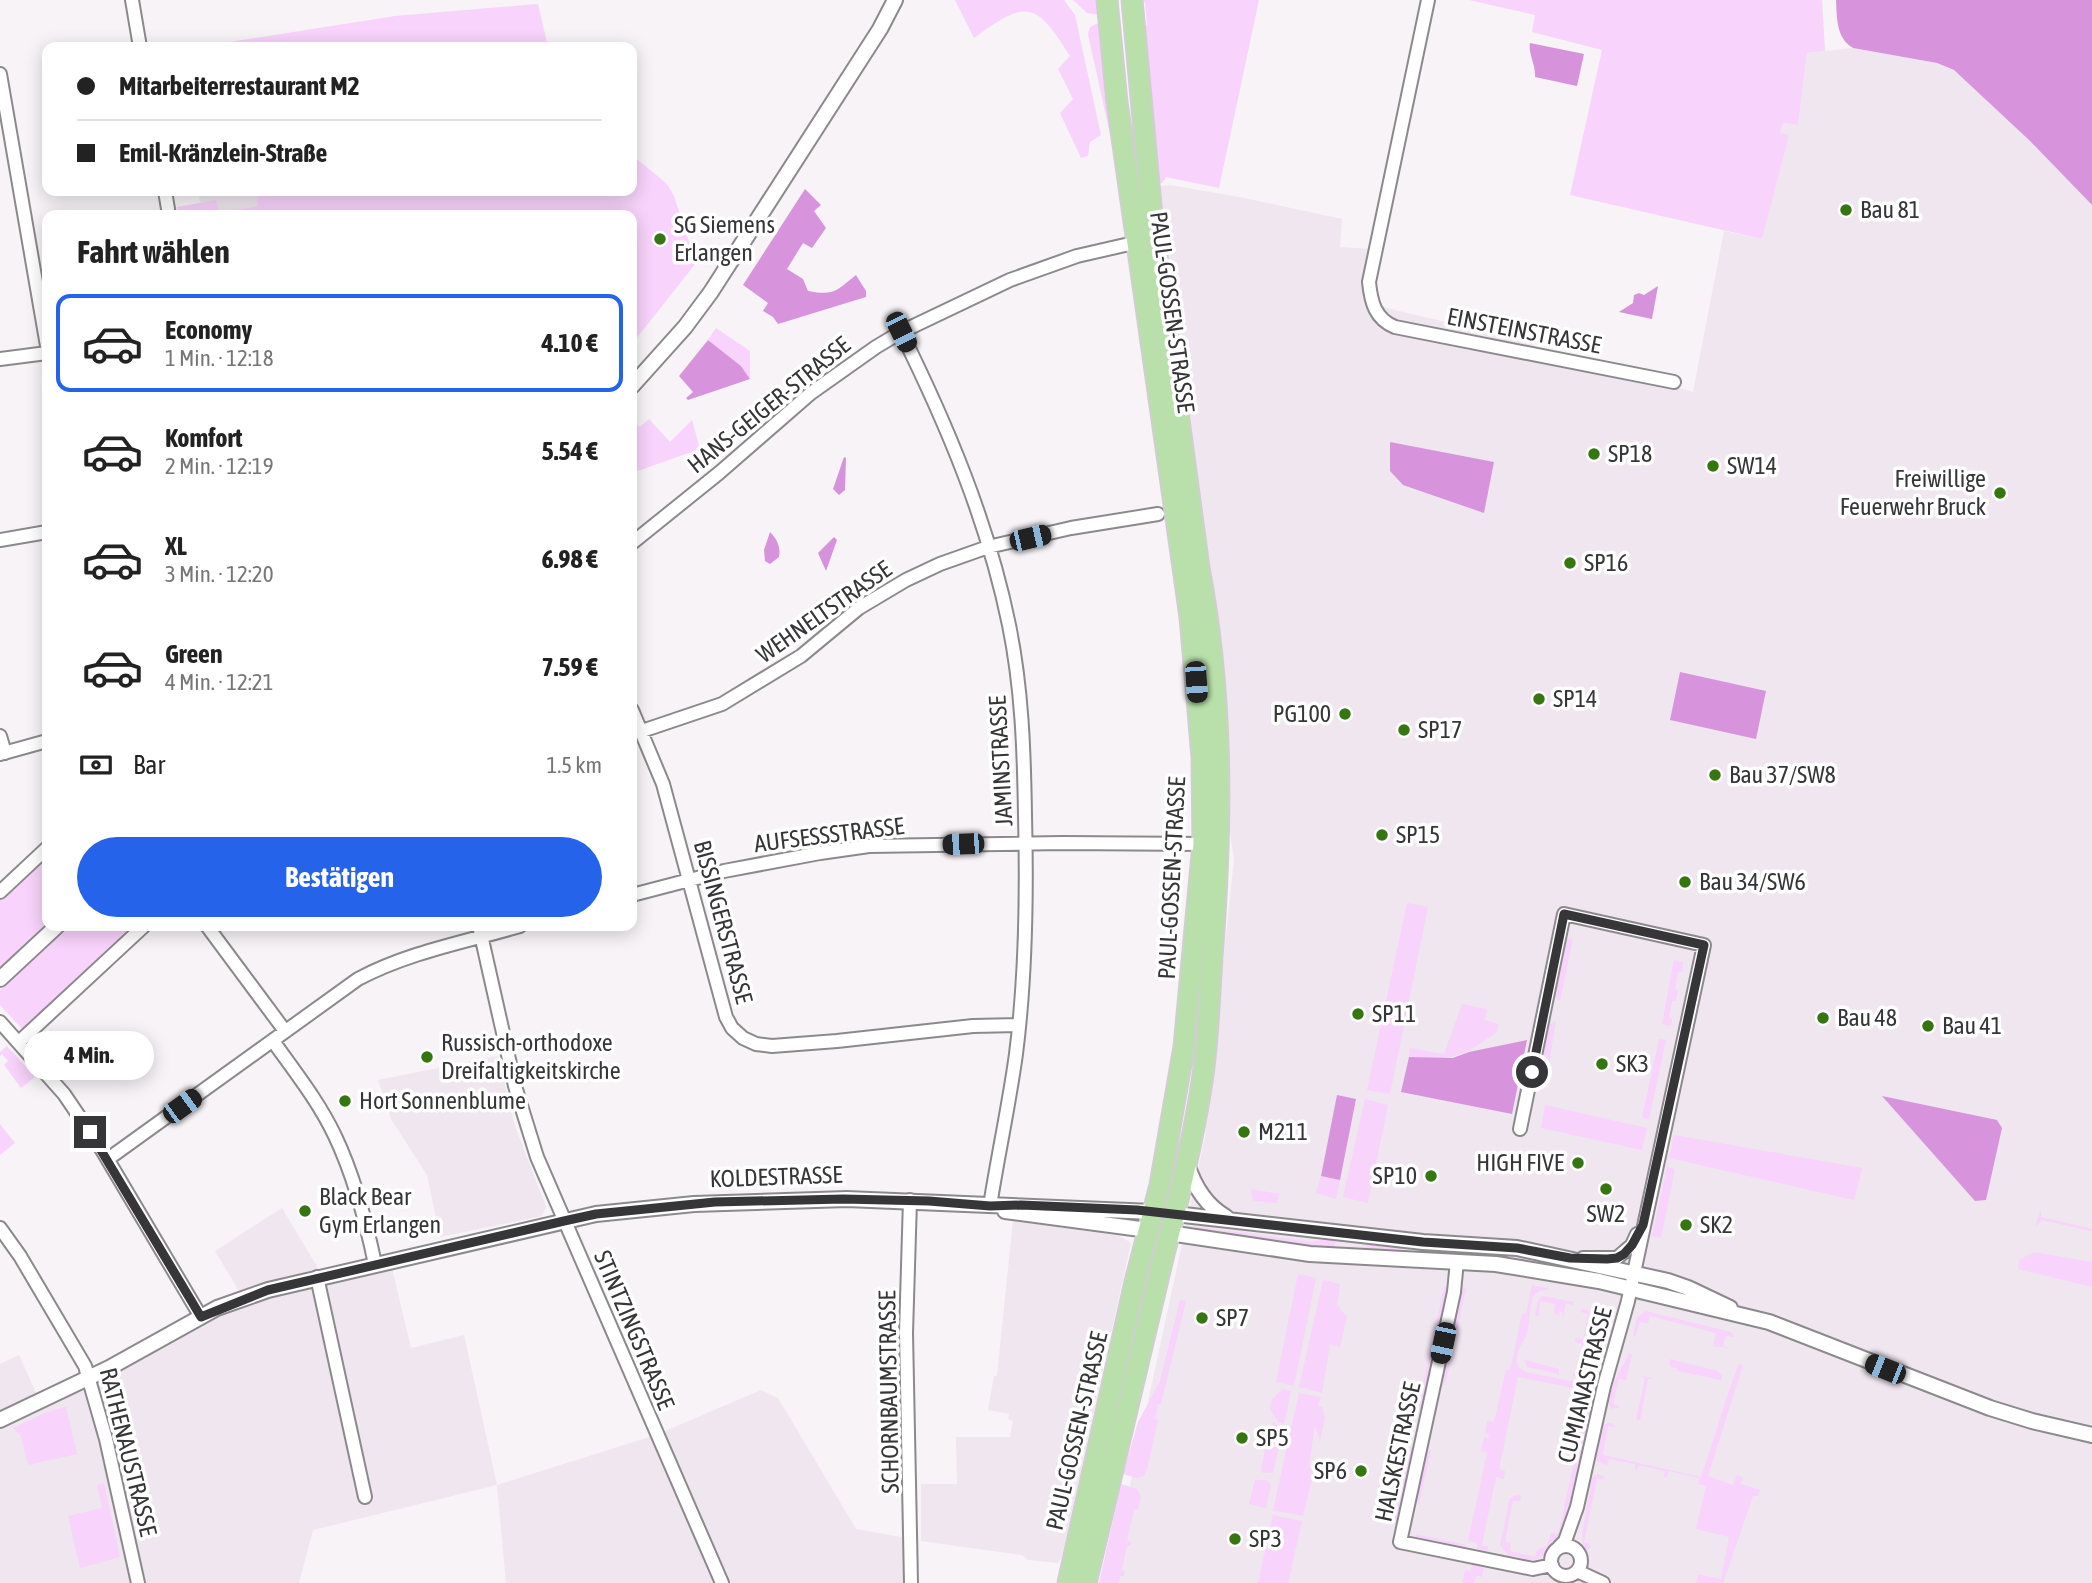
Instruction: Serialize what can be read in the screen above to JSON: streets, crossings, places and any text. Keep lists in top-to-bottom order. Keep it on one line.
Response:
{"streets":{"main road":["PAUL-GOSSEN-STRASSE","KOLDESTRASSE"],"street":["EINSTEINSTRASSE","HANS-GEIGER-STRASSE","WEHNELTSTRASSE","JAMINSTRASSE","AUFSESSSTRASSE","BISSINGERSTRASSE","STINTZINGSTRASSE","CUMIANASTRASSE","SCHORNBAUMSTRASSE","RATHENAUSTRASSE","HALSKESTRASSE"]},"crossings":[["PAUL-GOSSEN-STRASSE","HANS-GEIGER-STRASSE"],["PAUL-GOSSEN-STRASSE","AUFSESSSTRASSE"],["PAUL-GOSSEN-STRASSE","KOLDESTRASSE"],["HANS-GEIGER-STRASSE","JAMINSTRASSE"],["WEHNELTSTRASSE","JAMINSTRASSE"],["WEHNELTSTRASSE","BISSINGERSTRASSE"],["JAMINSTRASSE","AUFSESSSTRASSE"],["JAMINSTRASSE","BISSINGERSTRASSE"],["JAMINSTRASSE","KOLDESTRASSE"],["AUFSESSSTRASSE","BISSINGERSTRASSE"],["KOLDESTRASSE","STINTZINGSTRASSE"],["KOLDESTRASSE","SCHORNBAUMSTRASSE"],["KOLDESTRASSE","RATHENAUSTRASSE"],["CUMIANASTRASSE","HALSKESTRASSE"]],"places":["Bau 81","SG Siemens Erlangen","SP18","SW14","Freiwillige Feuerwehr Bruck","SP16","SP14","PG100","SP17","Bau 37/SW8","SP15","Bau 34/SW6","SP11","Bau 48","Bau 41","Russisch-orthodoxe Dreifaltigkeitskirche","SK3","Hort Sonnenblume","M211","HIGH FIVE","SP10","SW2","Black Bear Gym Erlangen","SK2","SP7","SP5","SP6","SP3"],"page":{"banner":["Mitarbeiterrestaurant M2","Emil-Kränzlein-Straße"],"heading":"Fahrt wählen","list":[{"name":"Economy","note":"1 Min. · 12:18","value":"4.10 €"},{"name":"Komfort","note":"2 Min. · 12:19","value":"5.54 €"},{"name":"XL","note":"3 Min. · 12:20","value":"6.98 €"},{"name":"Green","note":"4 Min. · 12:21","value":"7.59 €"}],"pay":["Bar","1.5 km"],"buttons":"Bestätigen","bubble":"4 Min."}}
